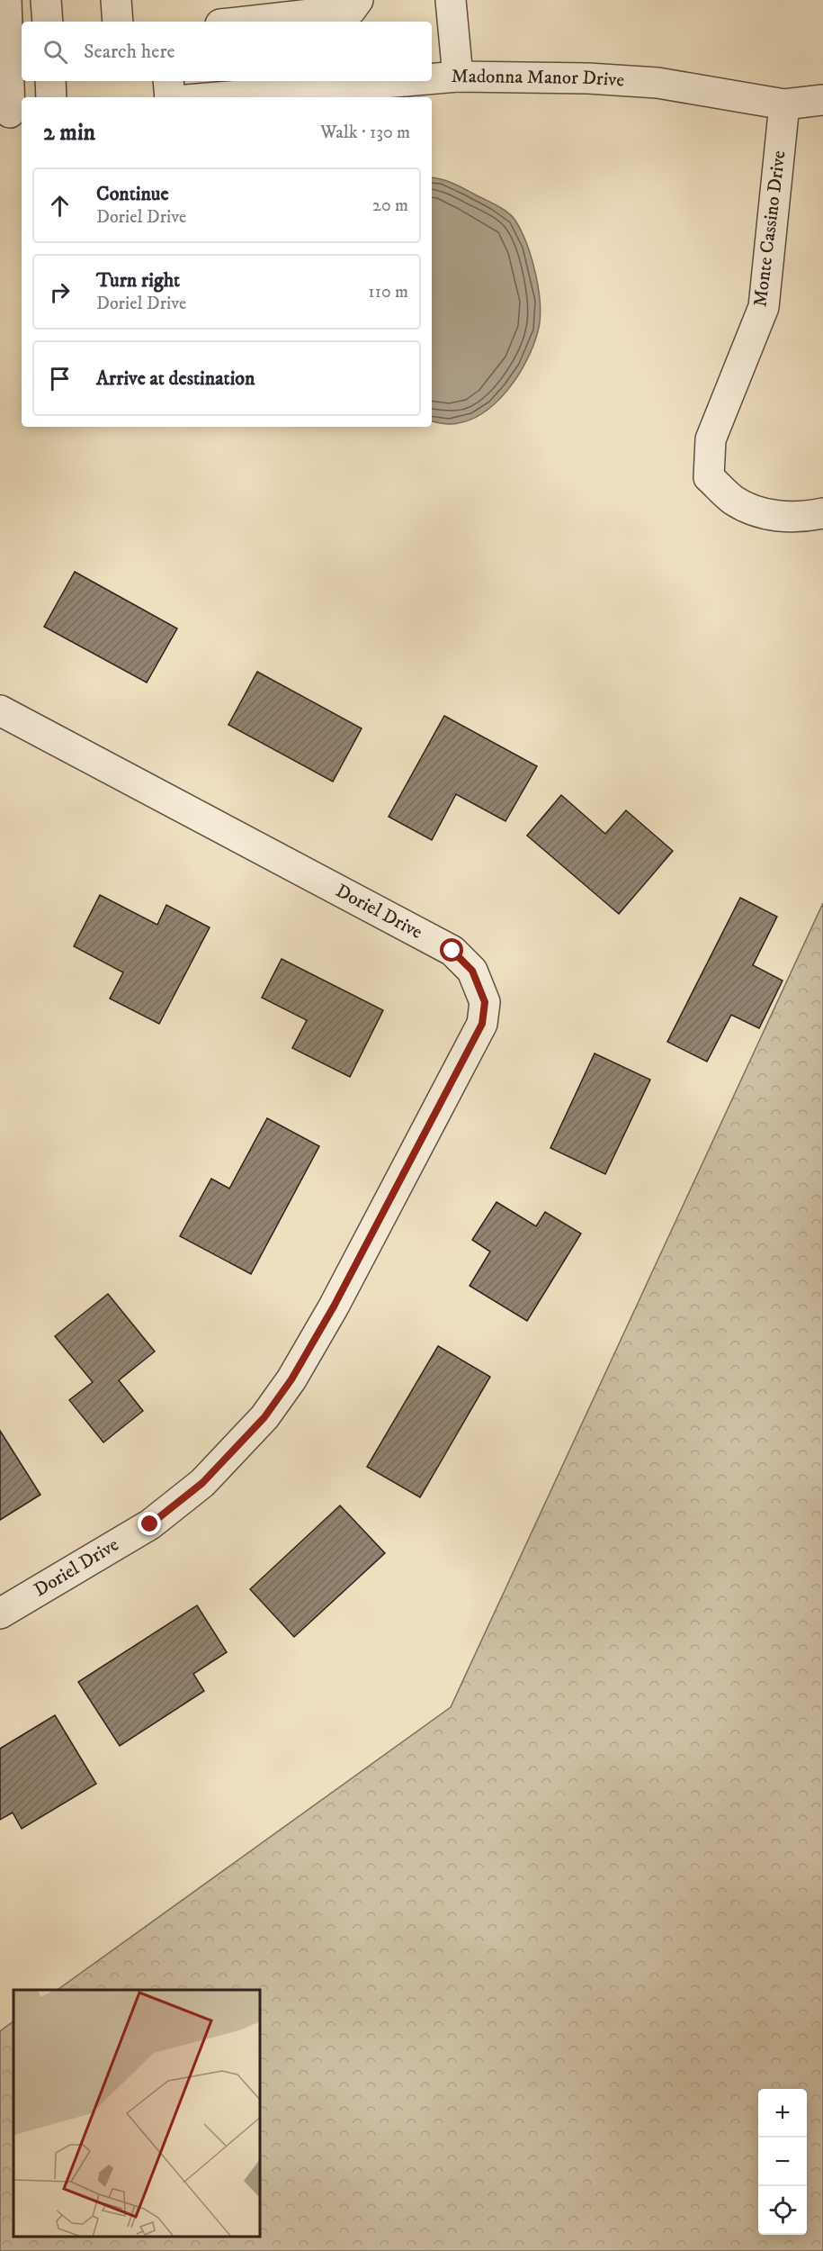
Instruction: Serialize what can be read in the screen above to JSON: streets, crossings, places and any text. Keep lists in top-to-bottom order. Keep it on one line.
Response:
{"streets":{"street":["Madonna Manor Drive","Monte Cassino Drive","Doriel Drive"]},"crossings":[["Madonna Manor Drive","Monte Cassino Drive"]],"page":{"search":"Search here","heading":["2 min","Walk · 130 m"],"list":[["Continue","Doriel Drive","20 m"],["Turn right","Doriel Drive","110 m"],"Arrive at destination"],"map_buttons":["+","−"]}}
